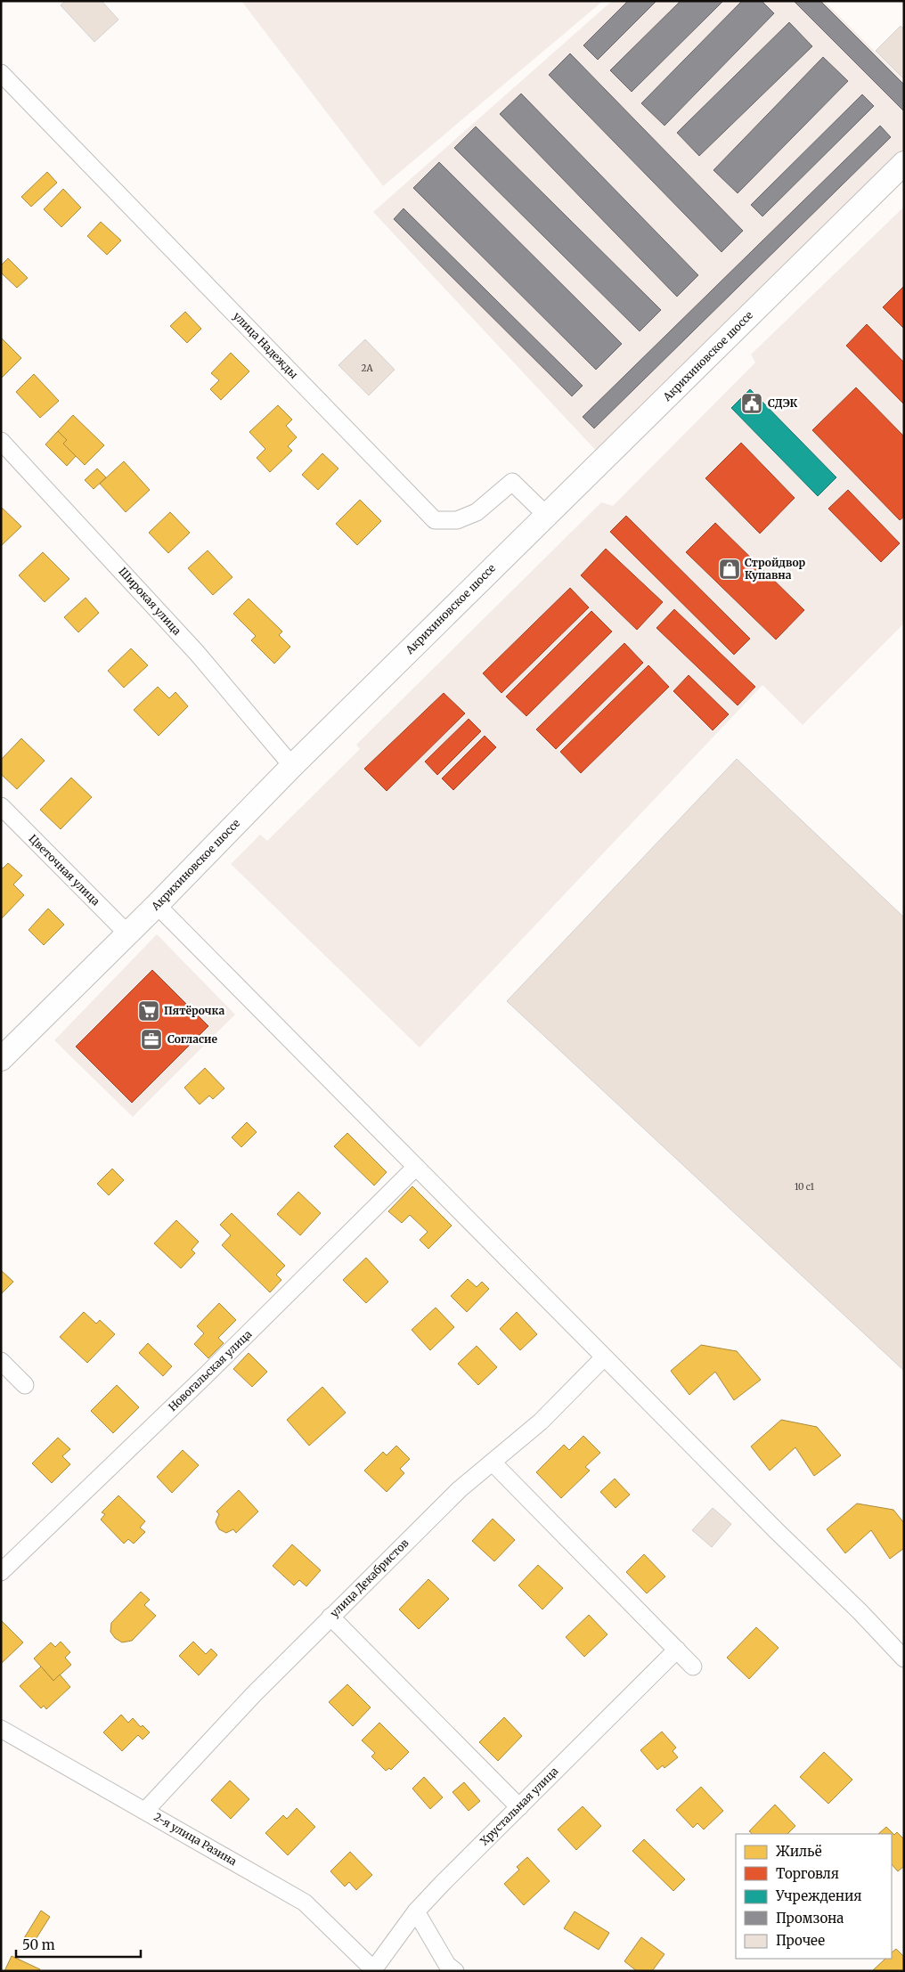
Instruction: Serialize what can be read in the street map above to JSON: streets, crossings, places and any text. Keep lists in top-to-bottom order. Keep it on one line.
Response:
{"streets":{"main road":["Акрихиновское шоссе"],"street":["улица Надежды","Широкая улица","Цветочная улица","Новогальская улица","улица Декабристов","Хрустальная улица","2-я улица Разина"]},"crossings":[["улица Надежды","Акрихиновское шоссе"],["Акрихиновское шоссе","Широкая улица"],["Акрихиновское шоссе","Цветочная улица"],["улица Декабристов","2-я улица Разина"],["Хрустальная улица","2-я улица Разина"]],"places":{"public building":["СДЭК"],"shop":["Стройдвор Купавна"],"supermarket":["Пятёрочка"],"office":["Согласие"]},"house_numbers":["2А","10 с1"],"legend":["Жильё","Торговля","Учреждения","Промзона","Прочее"],"scale_bar":"50 m"}
